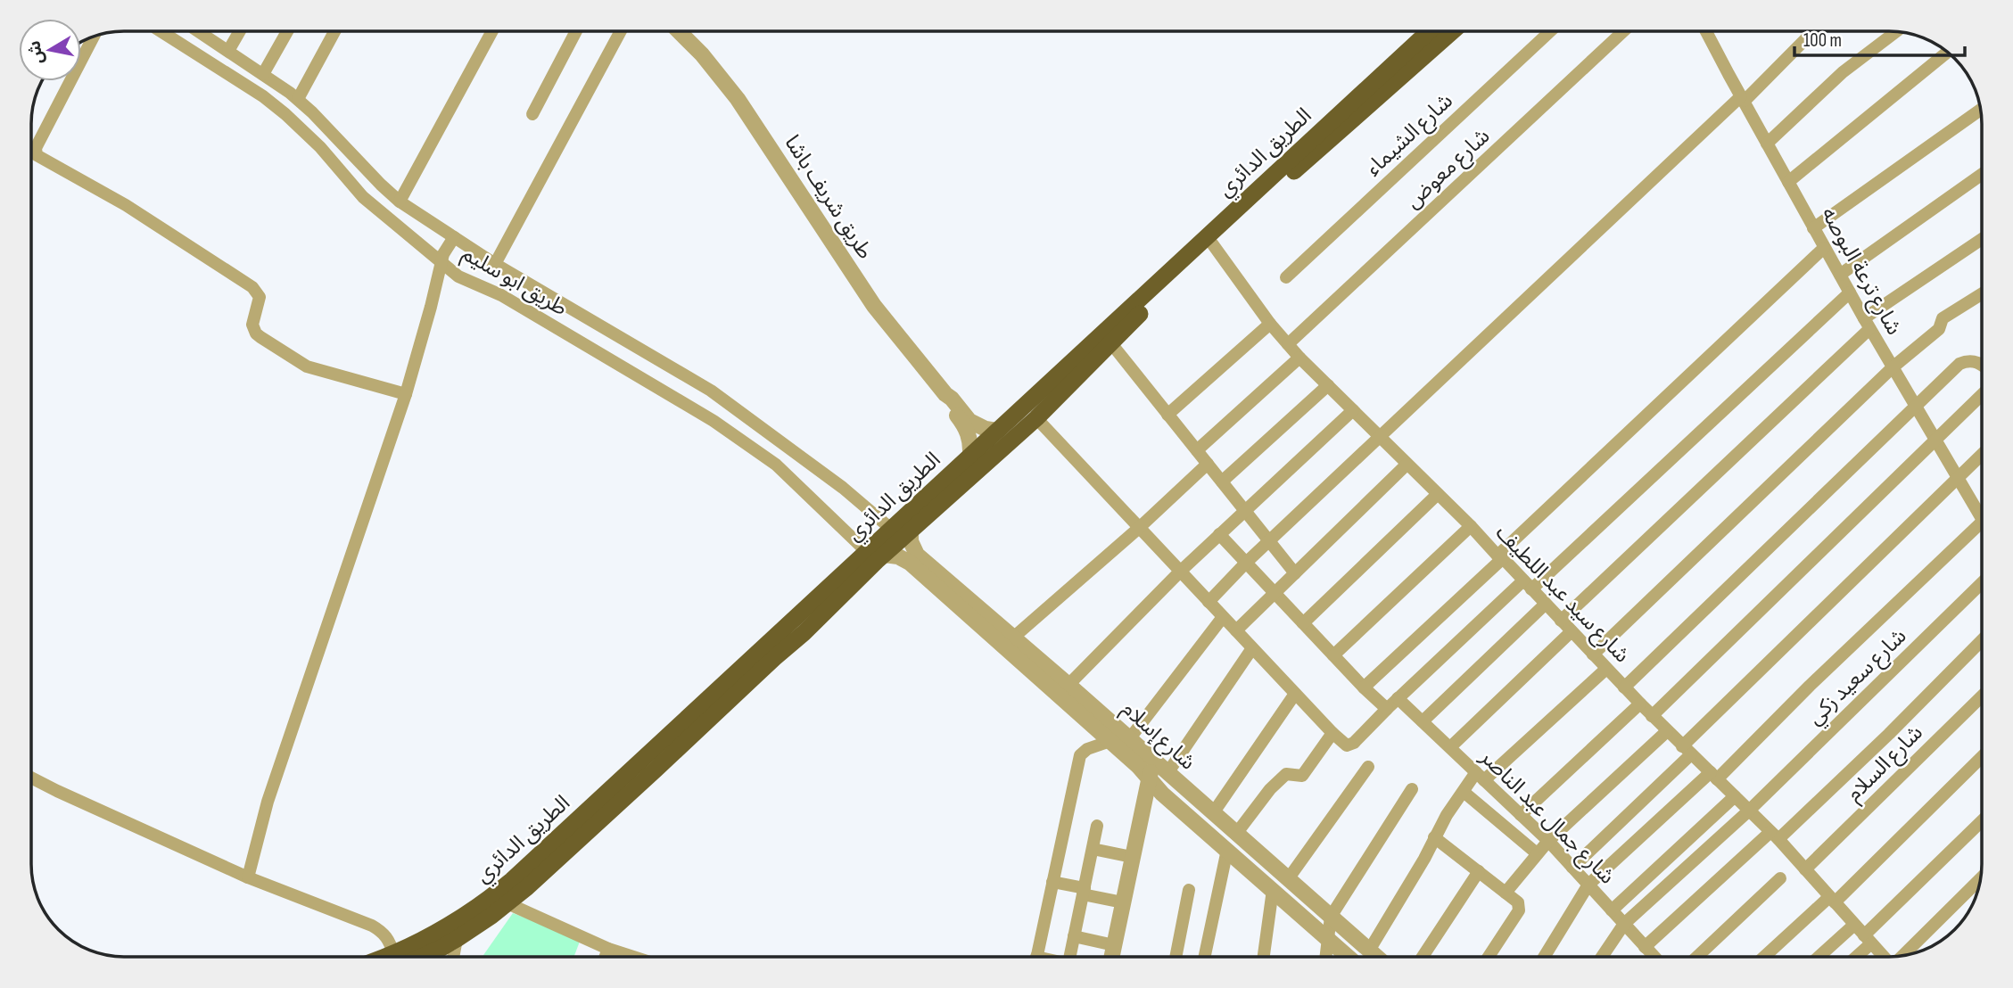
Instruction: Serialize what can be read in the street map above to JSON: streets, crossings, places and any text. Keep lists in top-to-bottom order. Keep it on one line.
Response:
{"streets":{"highway":["الطريق الدائري"],"street":["شارع الشيماء","شارع معوض","طريق شريف باشا","شارع ترعة البوصه","طريق ابو سليم","شارع سيد عبد اللطيف","شارع سعيد زكي","شارع إسلام","شارع السلام","شارع جمال عبد الناصر"]},"crossings":[["الطريق الدائري","طريق شريف باشا"],["الطريق الدائري","طريق ابو سليم"],["الطريق الدائري","شارع سيد عبد اللطيف"],["الطريق الدائري","شارع إسلام"],["شارع معوض","شارع سيد عبد اللطيف"],["طريق ابو سليم","شارع إسلام"],["شارع سيد عبد اللطيف","شارع سعيد زكي"],["شارع سيد عبد اللطيف","شارع السلام"],["شارع سعيد زكي","شارع جمال عبد الناصر"]],"scale_bar":"100 m","north":"left"}
